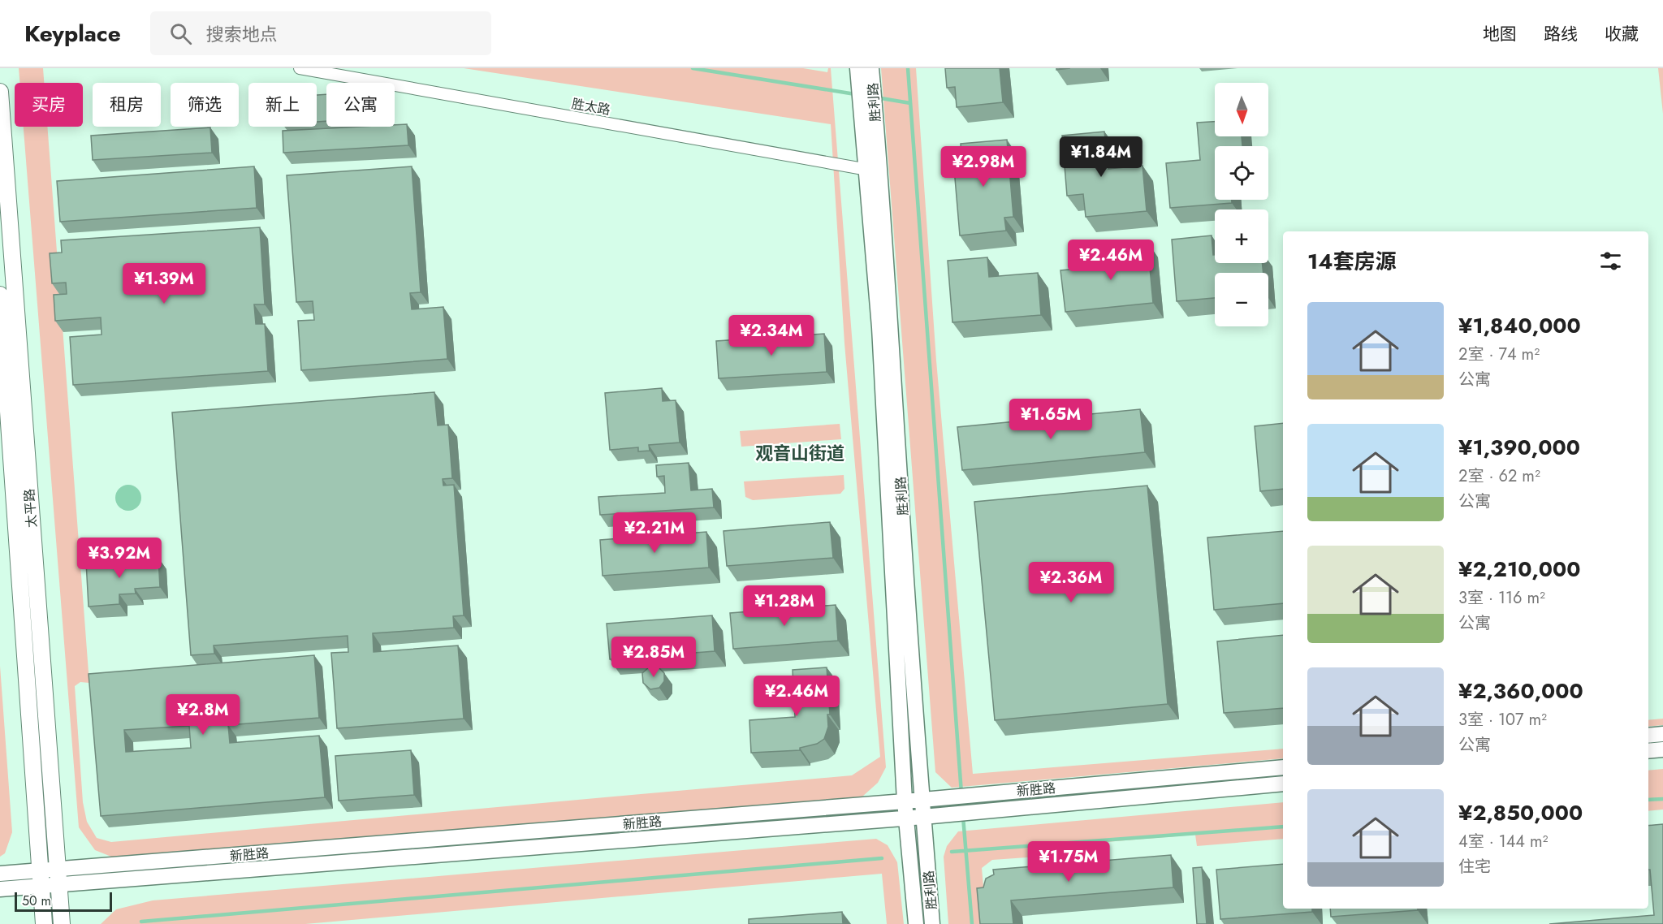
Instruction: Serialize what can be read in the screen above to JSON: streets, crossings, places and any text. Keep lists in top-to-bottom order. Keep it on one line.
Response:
{"streets":{"main road":["太平路"],"street":["胜利路","胜太路","新胜路"]},"crossings":[["胜利路","胜太路"],["胜利路","新胜路"],["太平路","新胜路"]],"districts":["观音山街道"],"scale_bar":"50 m","north":"bottom","page":{"header":"Keyplace","search":"搜索地点","nav":["地图","路线","收藏"],"map_buttons":["+","−"],"chip":["买房","租房","筛选","新上","公寓"],"price":["¥1.84M","¥2.98M","¥2.46M","¥1.39M","¥2.34M","¥1.65M","¥2.21M","¥3.92M","¥2.36M","¥1.28M","¥2.85M","¥2.46M","¥2.8M","¥1.75M"],"heading":"14套房源","list":[{"name":"¥1,840,000","note":"2室 · 74 m² · 公寓"},{"name":"¥1,390,000","note":"2室 · 62 m² · 公寓"},{"name":"¥2,210,000","note":"3室 · 116 m² · 公寓"},{"name":"¥2,360,000","note":"3室 · 107 m² · 公寓"},{"name":"¥2,850,000","note":"4室 · 144 m² · 住宅"}],"scale":"50 m"}}
